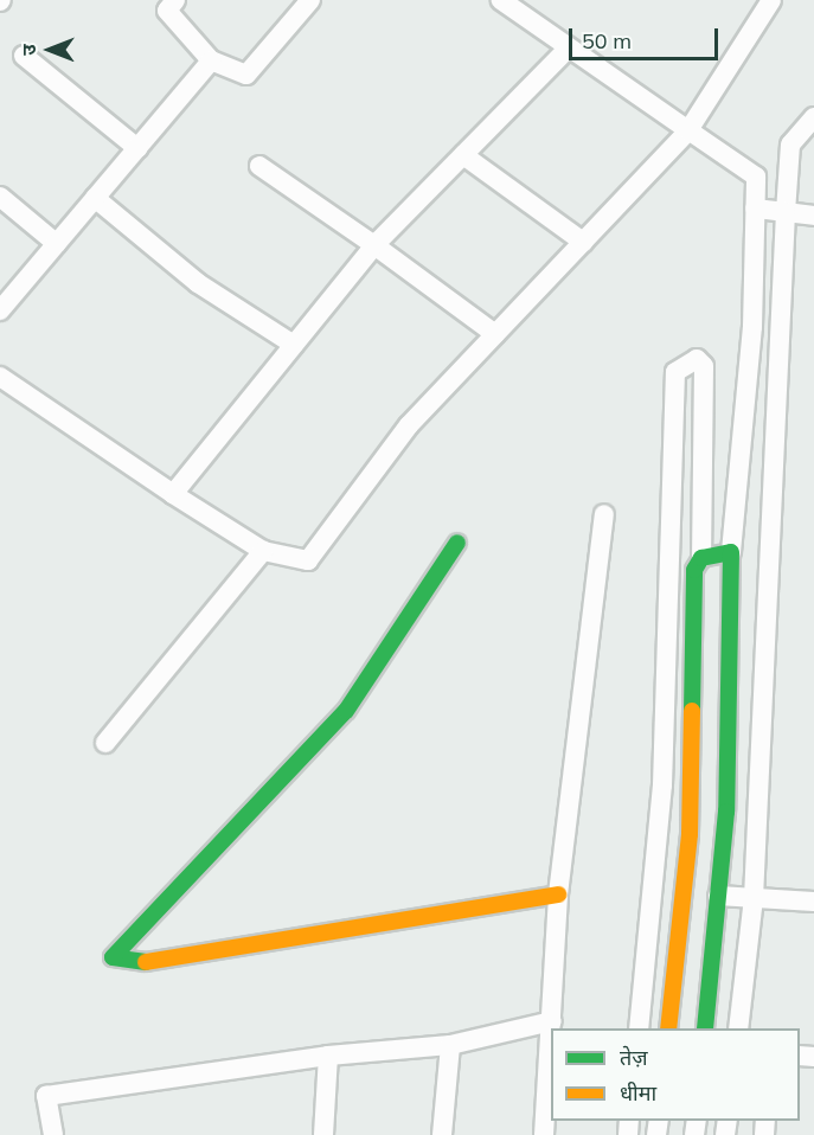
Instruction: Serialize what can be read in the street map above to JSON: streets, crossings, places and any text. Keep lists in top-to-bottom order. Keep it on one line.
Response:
{"legend":["तेज़","धीमा"],"scale_bar":"50 m","north":"left"}
